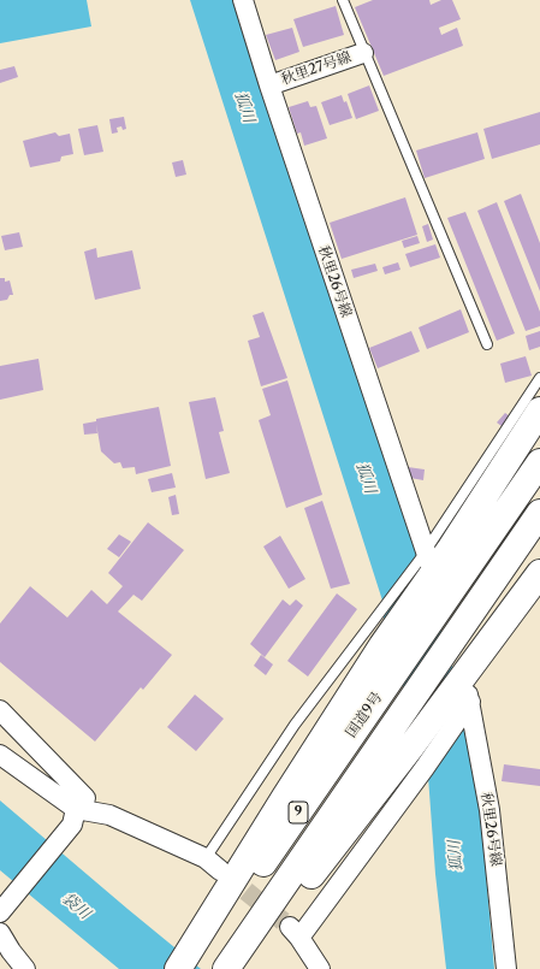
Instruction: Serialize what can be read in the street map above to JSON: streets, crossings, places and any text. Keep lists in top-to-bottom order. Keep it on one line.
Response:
{"streets":{"highway":["国道9号","9"],"street":["秋里27号線","秋里26号線"]},"crossings":[["秋里27号線","秋里26号線"]],"water":["狐川","袋川"]}
